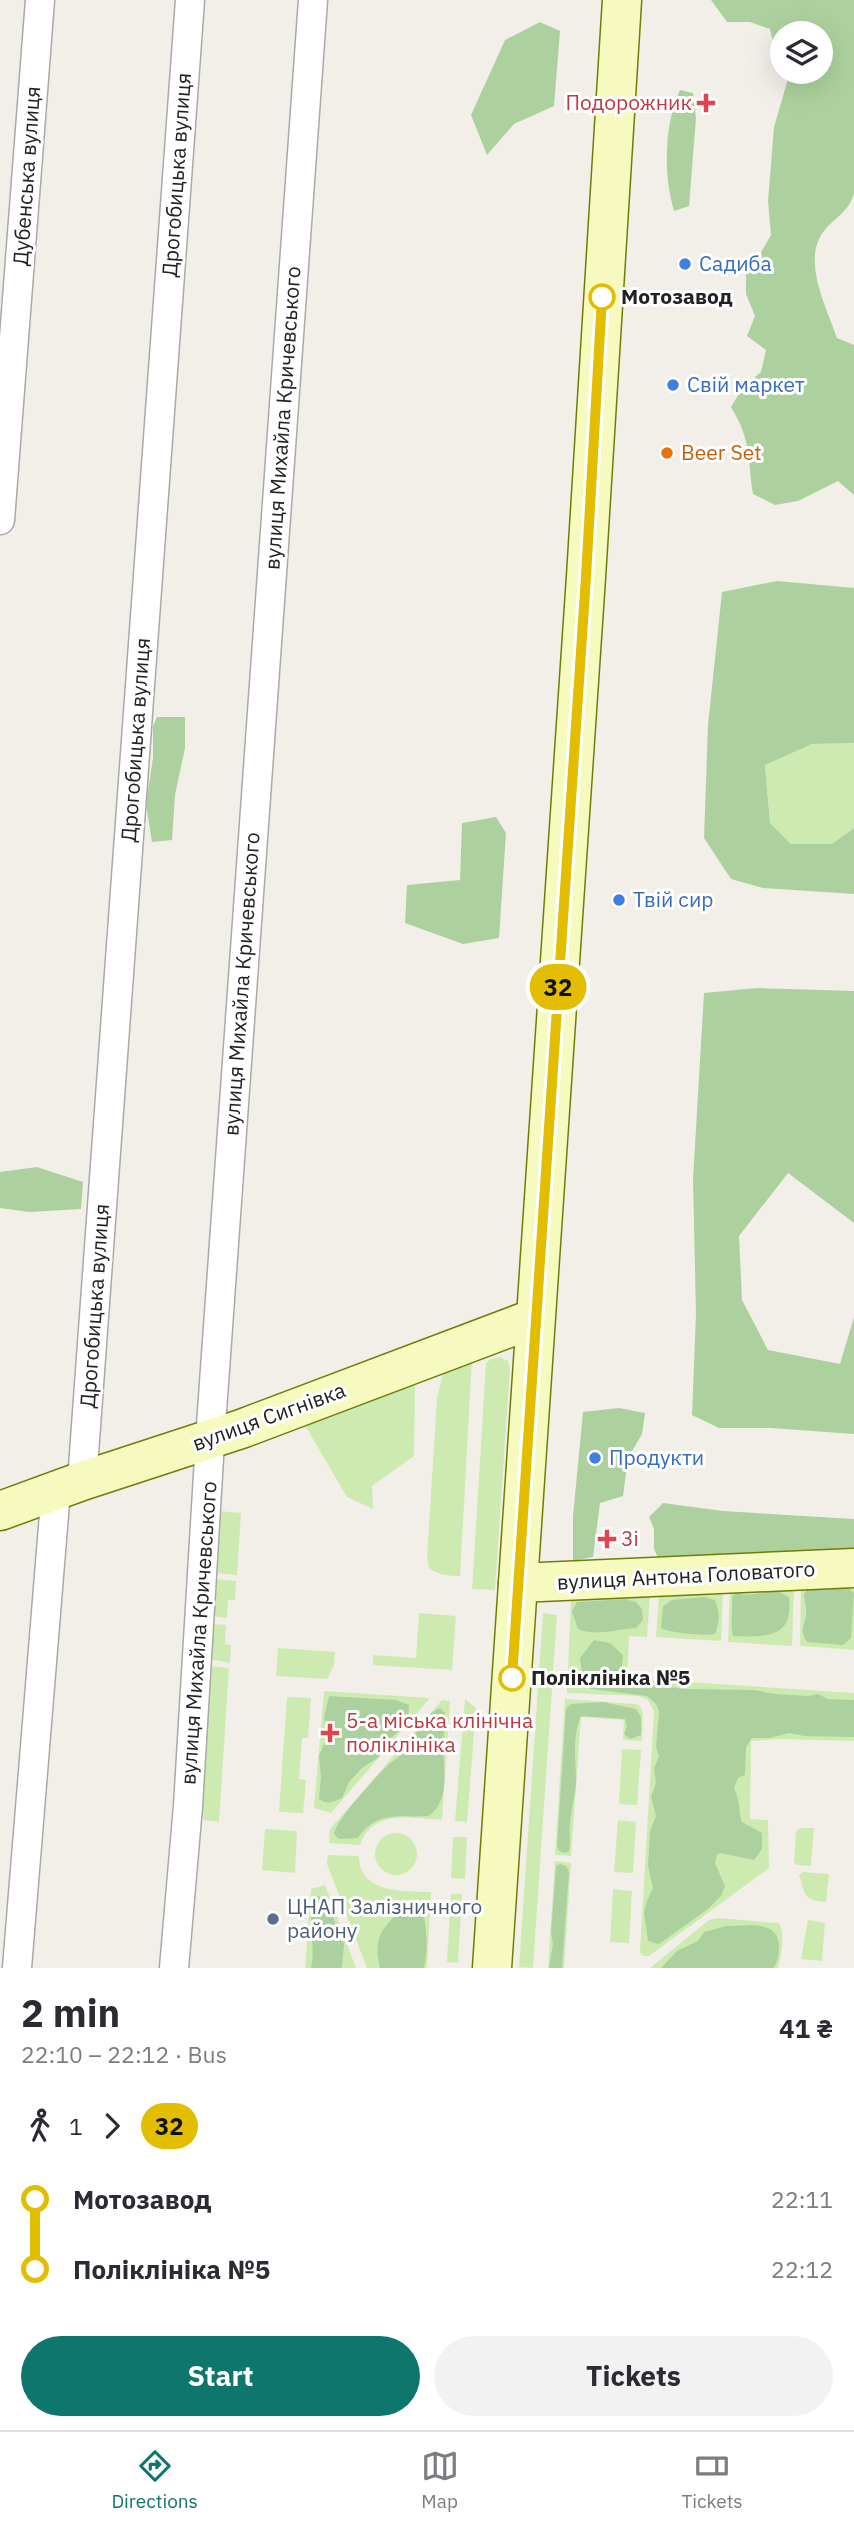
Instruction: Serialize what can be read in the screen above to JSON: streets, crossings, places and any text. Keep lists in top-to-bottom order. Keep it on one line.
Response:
{"streets":{"main road":["вулиця Сигнівка","вулиця Антона Головатого"],"street":["Дрогобицька вулиця","Дубенська вулиця","вулиця Михайла Кричевського"]},"crossings":[["Дрогобицька вулиця","вулиця Сигнівка"],["вулиця Михайла Кричевського","вулиця Сигнівка"]],"places":{"health":["Подорожник","3і","5-а міська клінічна поліклініка"],"other":["Садиба","Мотозавод","Свій маркет","Beer Set","Твій сир","Продукти","Поліклініка №5","ЦНАП Залізничного району"]},"lines":["bus line 32"],"page":{"on_map":"32","heading":["2 min","22:10 – 22:12 · Bus","41 ₴"],"legs":["1","32"],"list":[{"name":"Мотозавод","value":"22:11"},{"name":"Поліклініка №5","value":"22:12"}],"buttons":["Start","Tickets"],"tabs":["Directions","Map","Tickets"]}}
